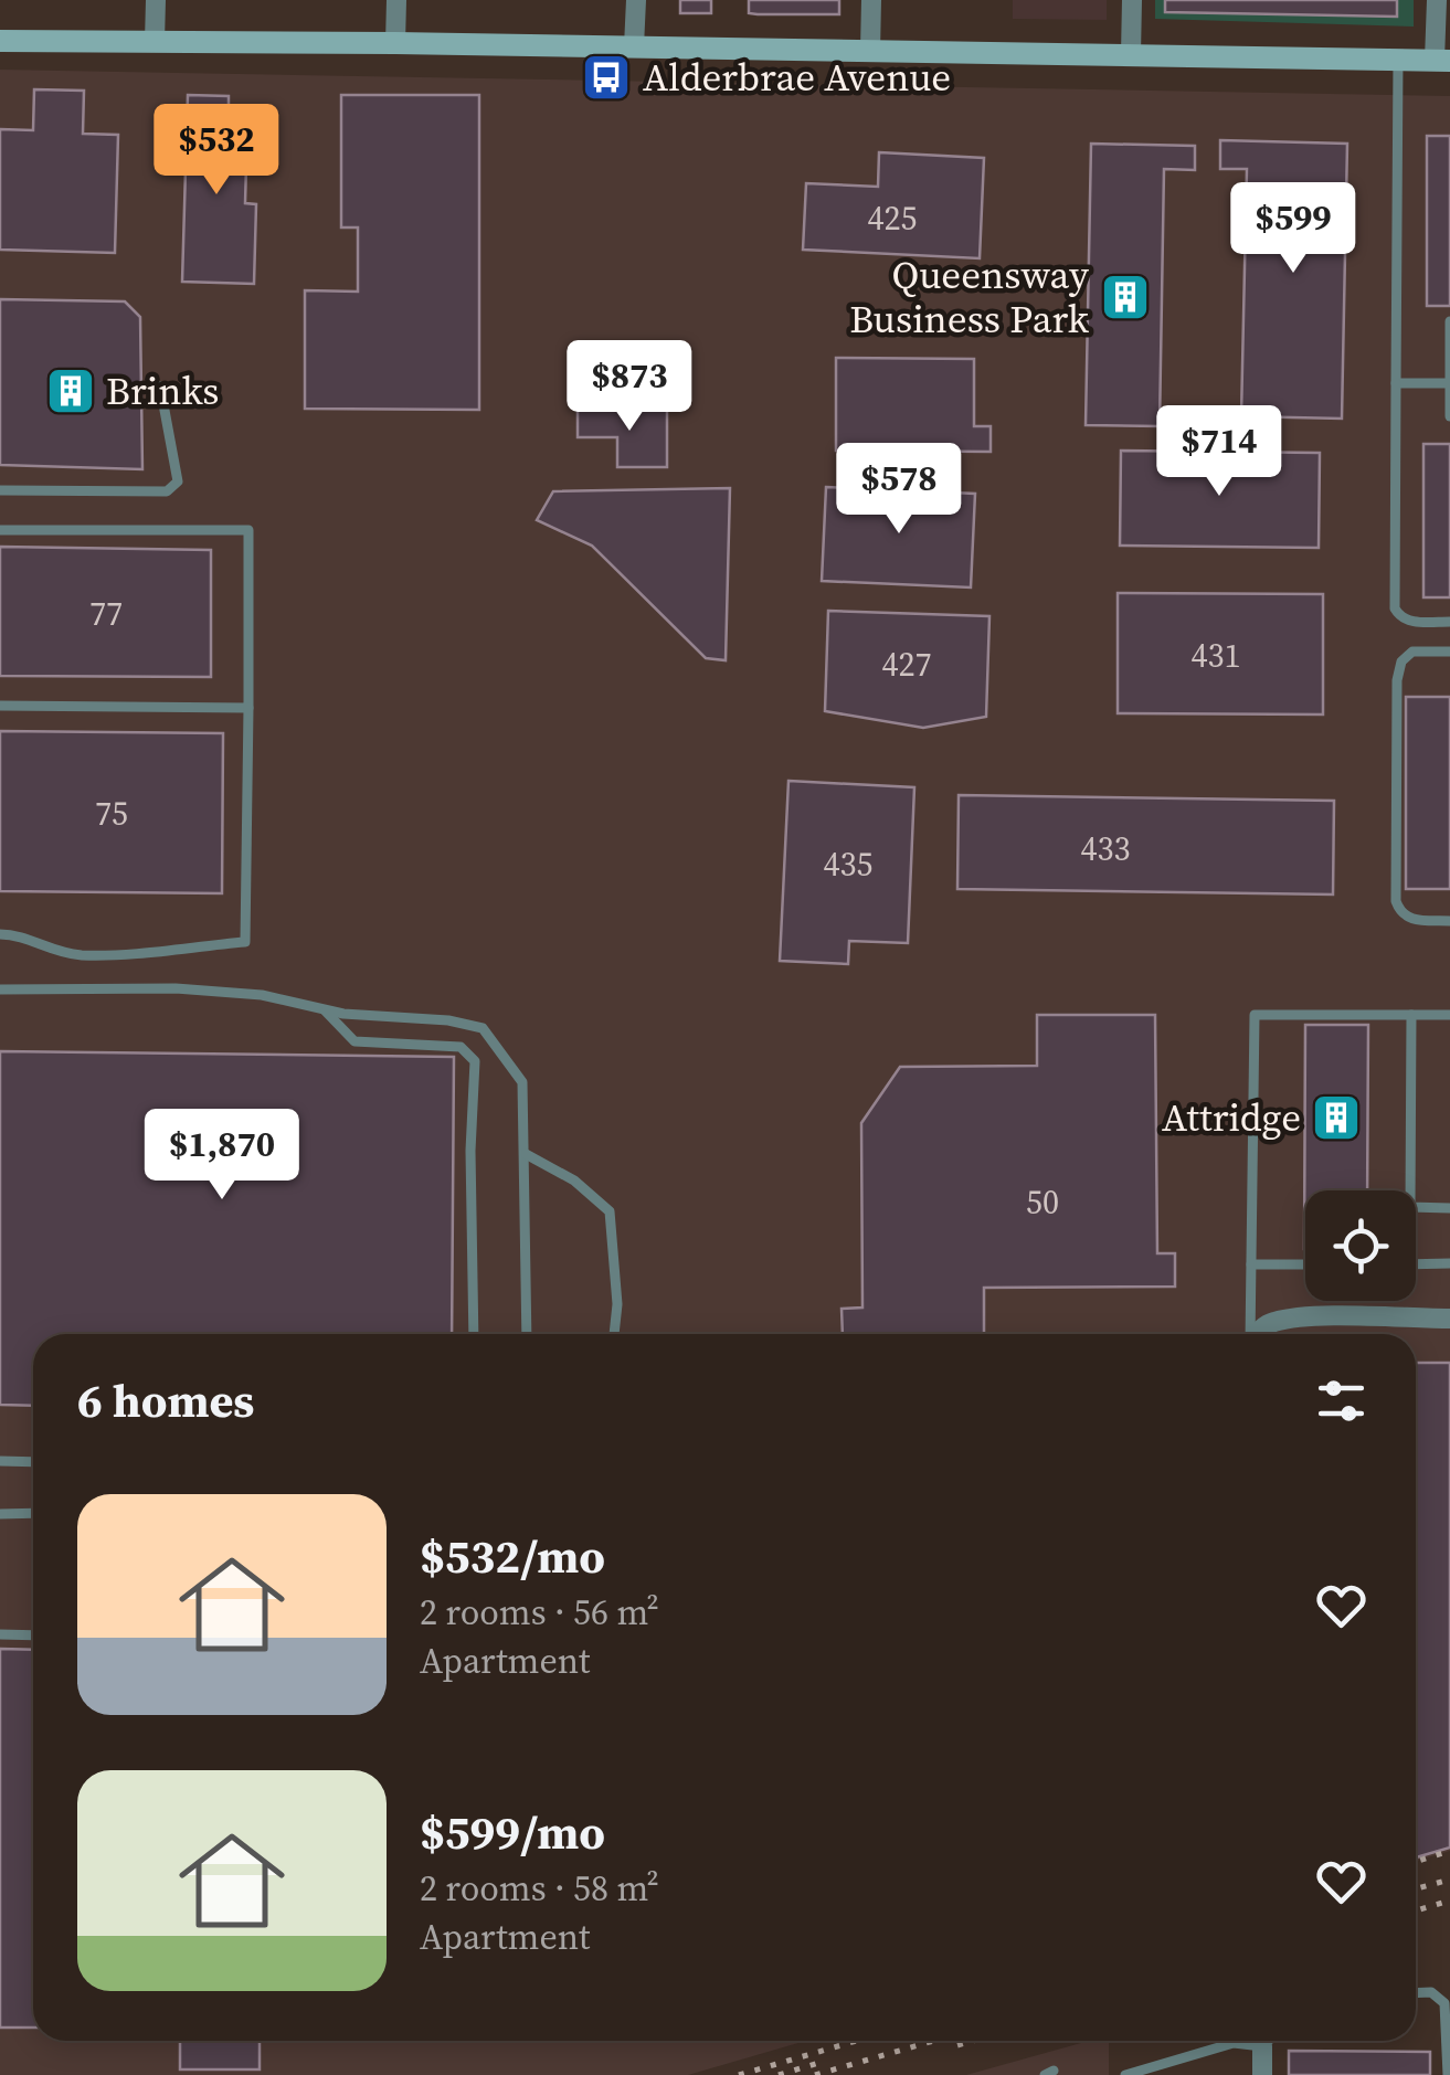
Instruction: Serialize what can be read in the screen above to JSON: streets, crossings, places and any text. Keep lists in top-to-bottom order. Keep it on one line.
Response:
{"places":{"bus stop":["Alderbrae Avenue"],"building":["Queensway Business Park","Brinks","Attridge"]},"house_numbers":["425","77","431","427","75","433","435","50"],"page":{"price":["$532","$599","$873","$714","$578","$1,870"],"heading":"6 homes","list":[{"name":"$532/mo","note":"2 rooms · 56 m² · Apartment"},{"name":"$599/mo","note":"2 rooms · 58 m² · Apartment"}]}}
